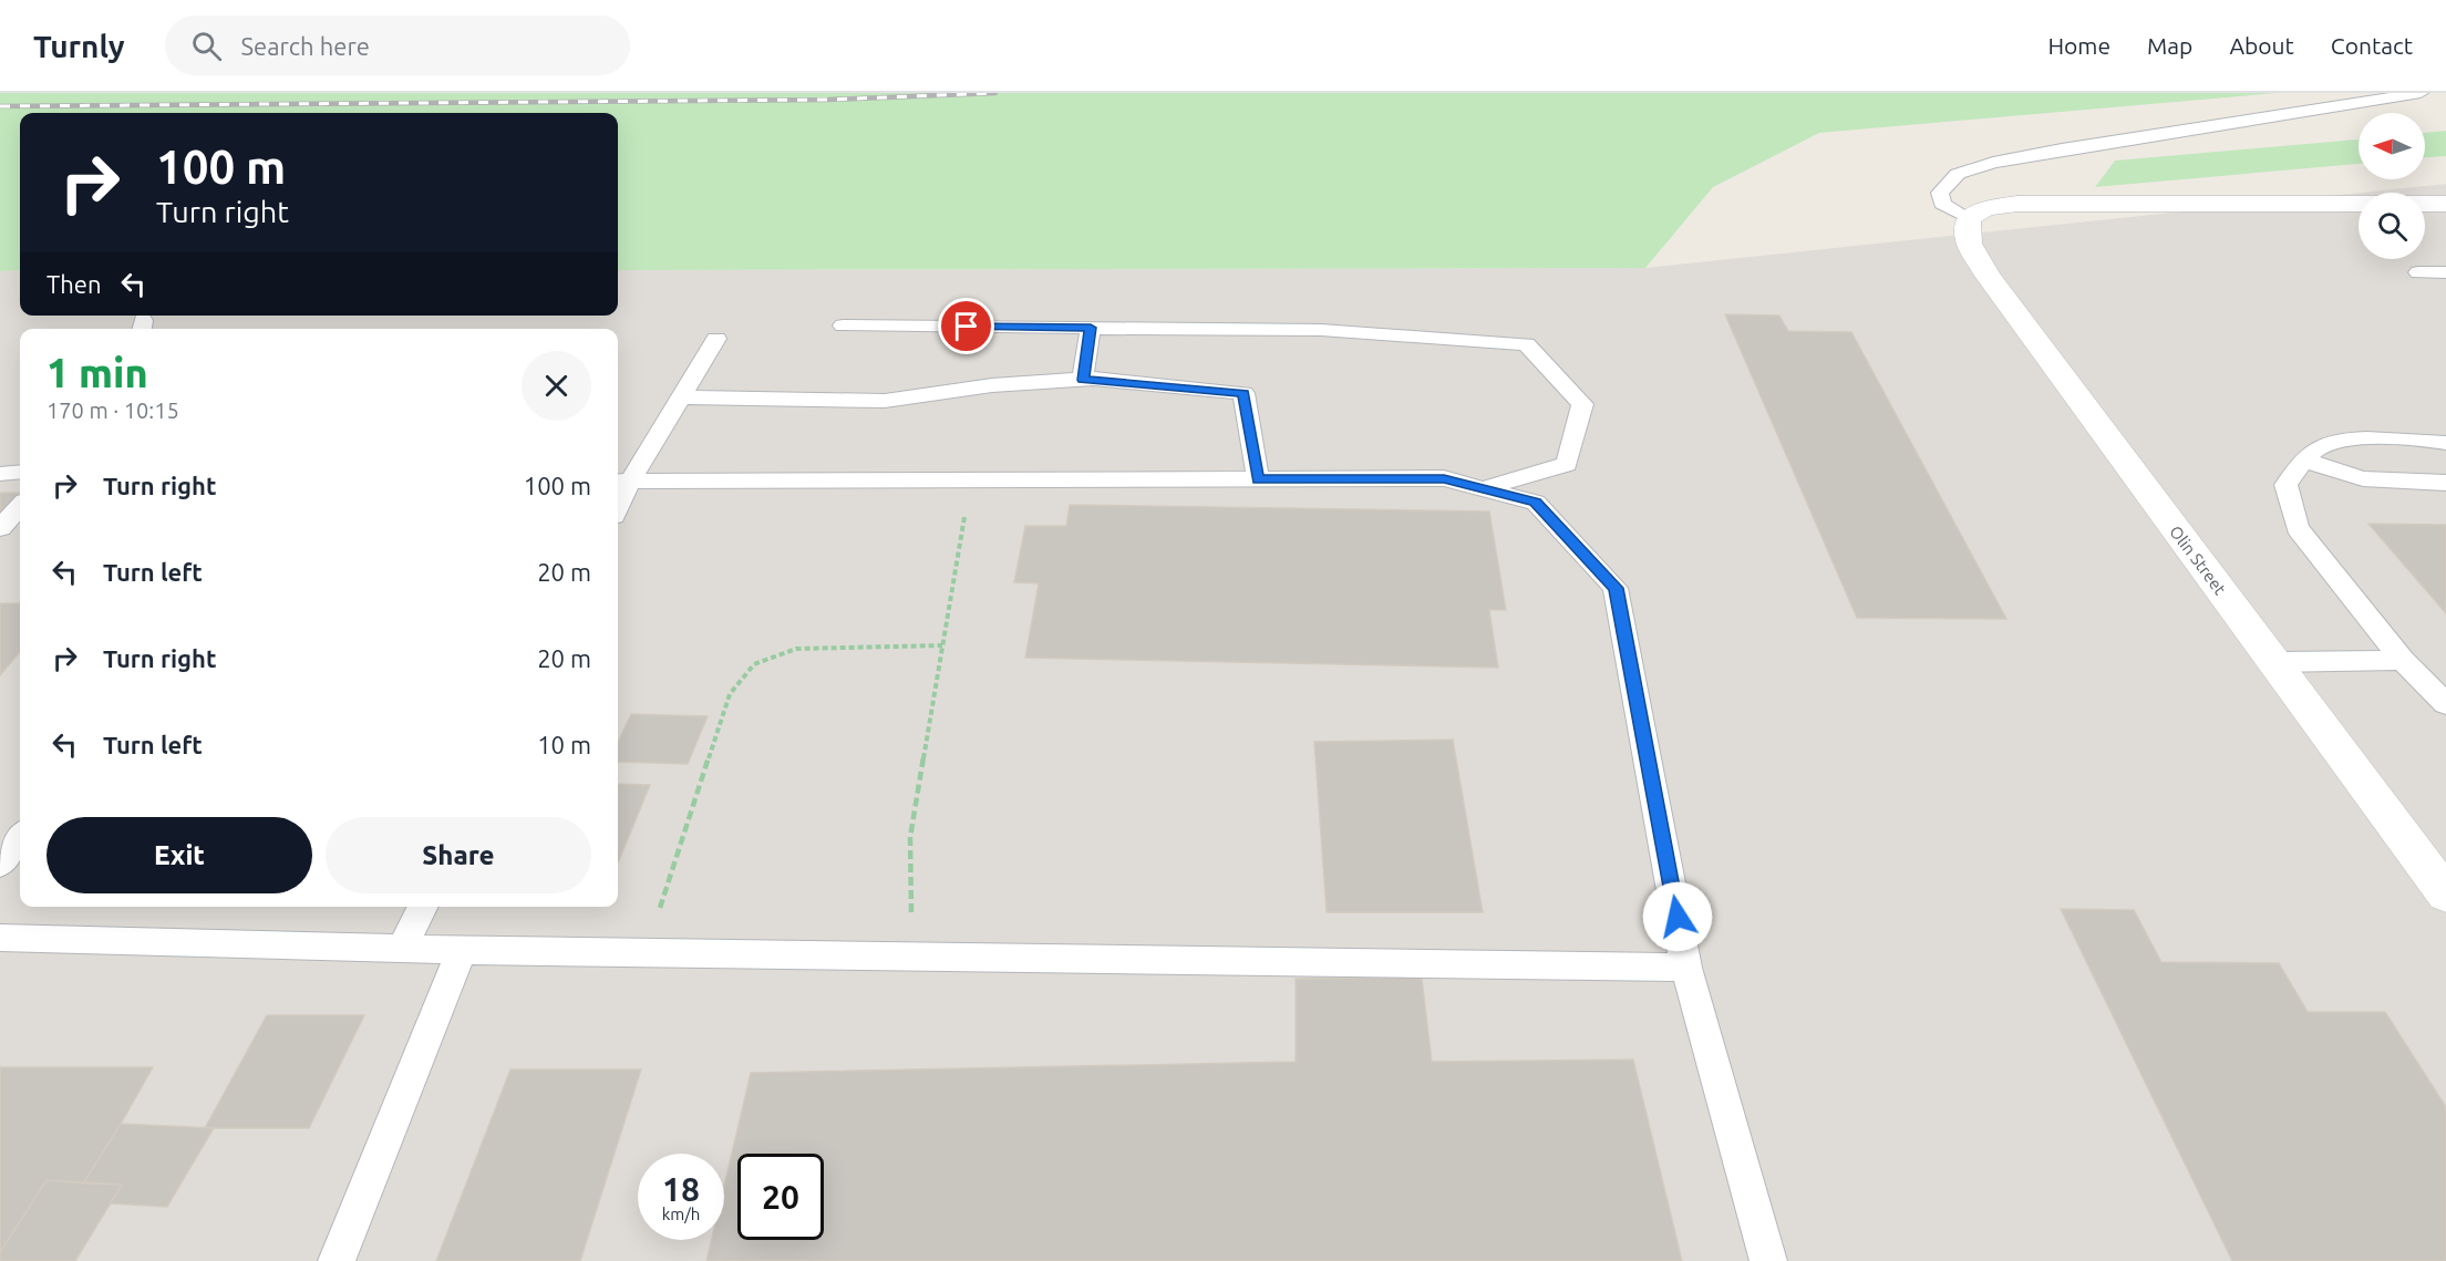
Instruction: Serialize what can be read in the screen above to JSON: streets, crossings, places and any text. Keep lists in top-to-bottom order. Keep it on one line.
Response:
{"streets":{"street":["Olin Street"]},"north":"left","page":{"header":"Turnly","search":"Search here","nav":["Home","Map","About","Contact"],"turn":["100 m","Turn right"],"then":"Then","heading":["1 min","170 m · 10:15"],"list":[{"name":"Turn right","value":"100 m"},{"name":"Turn left","value":"20 m"},{"name":"Turn right","value":"20 m"},{"name":"Turn left","value":"10 m"}],"buttons":["Exit","Share"],"speed":"18 km/h","limit":"20"}}
